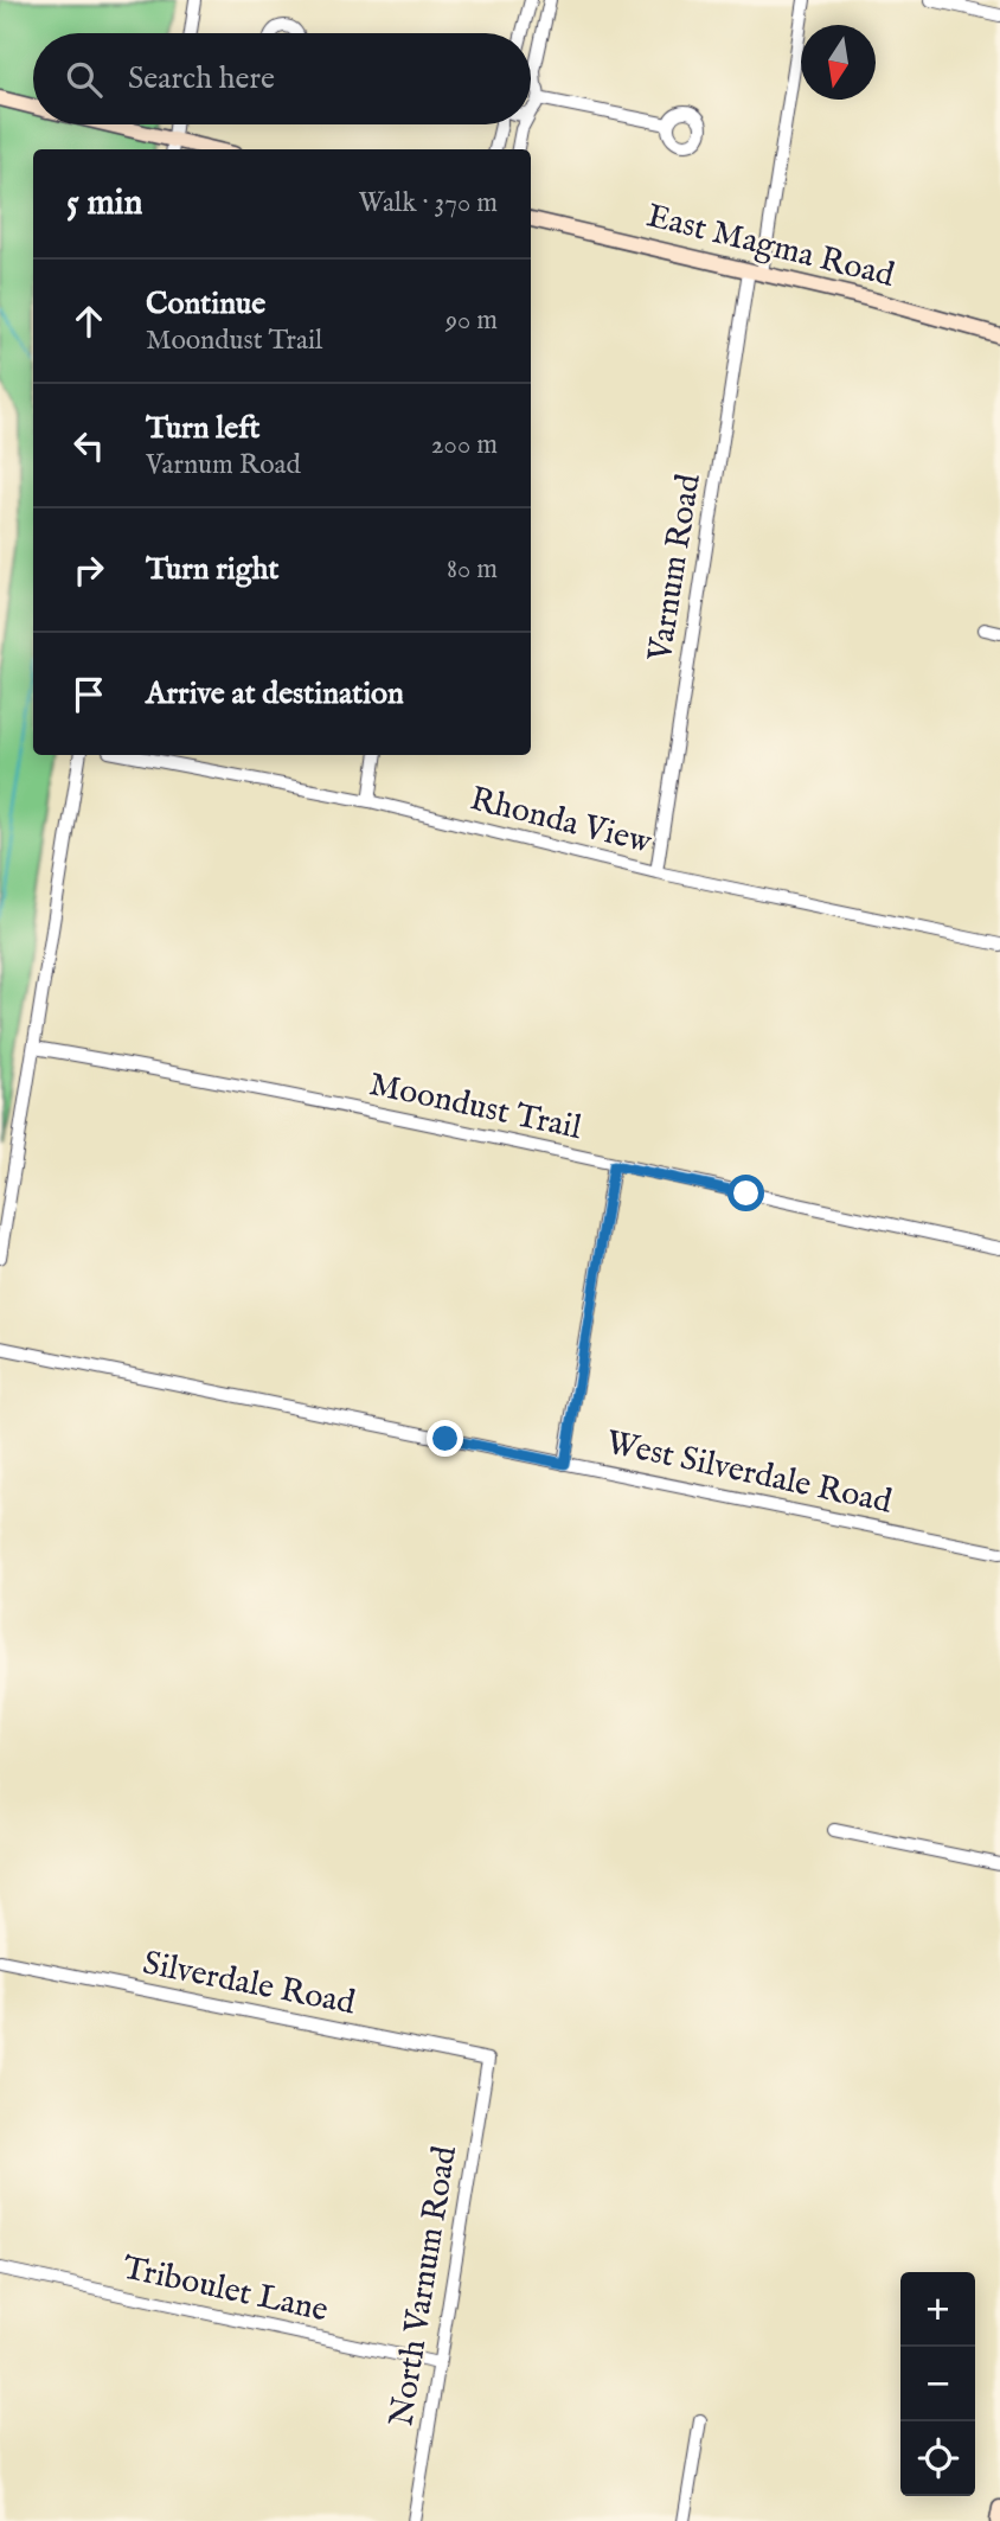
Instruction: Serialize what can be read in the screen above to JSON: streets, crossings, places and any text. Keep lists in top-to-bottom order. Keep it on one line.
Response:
{"streets":{"street":["East Magma Road","Varnum Road","Rhonda View","Moondust Trail","West Silverdale Road","Silverdale Road","North Varnum Road","Triboulet Lane"]},"crossings":[["East Magma Road","Varnum Road"],["Varnum Road","Rhonda View"],["Silverdale Road","North Varnum Road"],["North Varnum Road","Triboulet Lane"]],"north":"bottom","page":{"search":"Search here","heading":["5 min","Walk · 370 m"],"list":[["Continue","Moondust Trail","90 m"],["Turn left","Varnum Road","200 m"],["Turn right","80 m"],"Arrive at destination"],"map_buttons":["+","−"]}}
